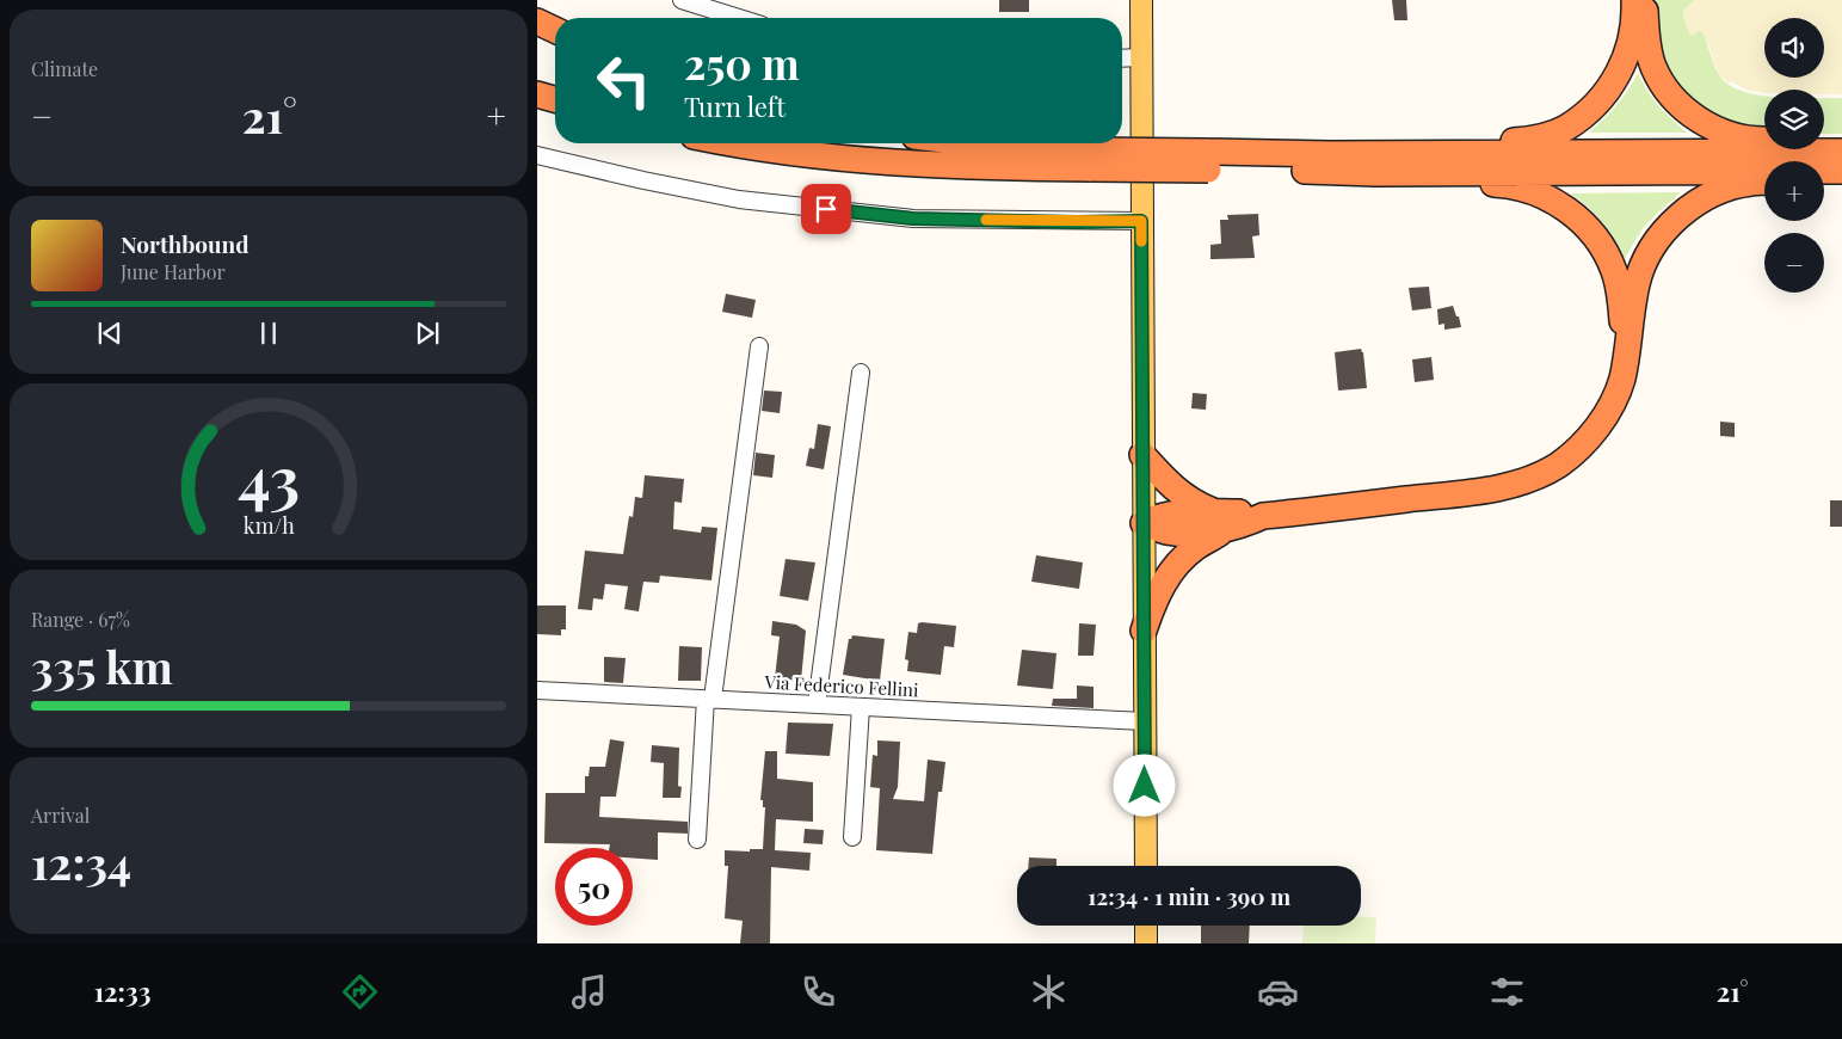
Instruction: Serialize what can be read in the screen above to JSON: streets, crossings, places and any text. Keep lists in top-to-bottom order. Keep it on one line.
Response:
{"streets":{"street":["Via Federico Fellini"]},"page":{"tile":["Climate",["Range · 67%","335 km"],["Arrival","12:34"]],"map_buttons":["+","−"],"turn":["250 m","Turn left"],"heat":["−","21°","+"],"song":["Northbound","June Harbor"],"limit":"50","trip":"12:34 · 1 min · 390 m","tabs":["12:33","21°"],"gauge":["43","km/h"]}}
